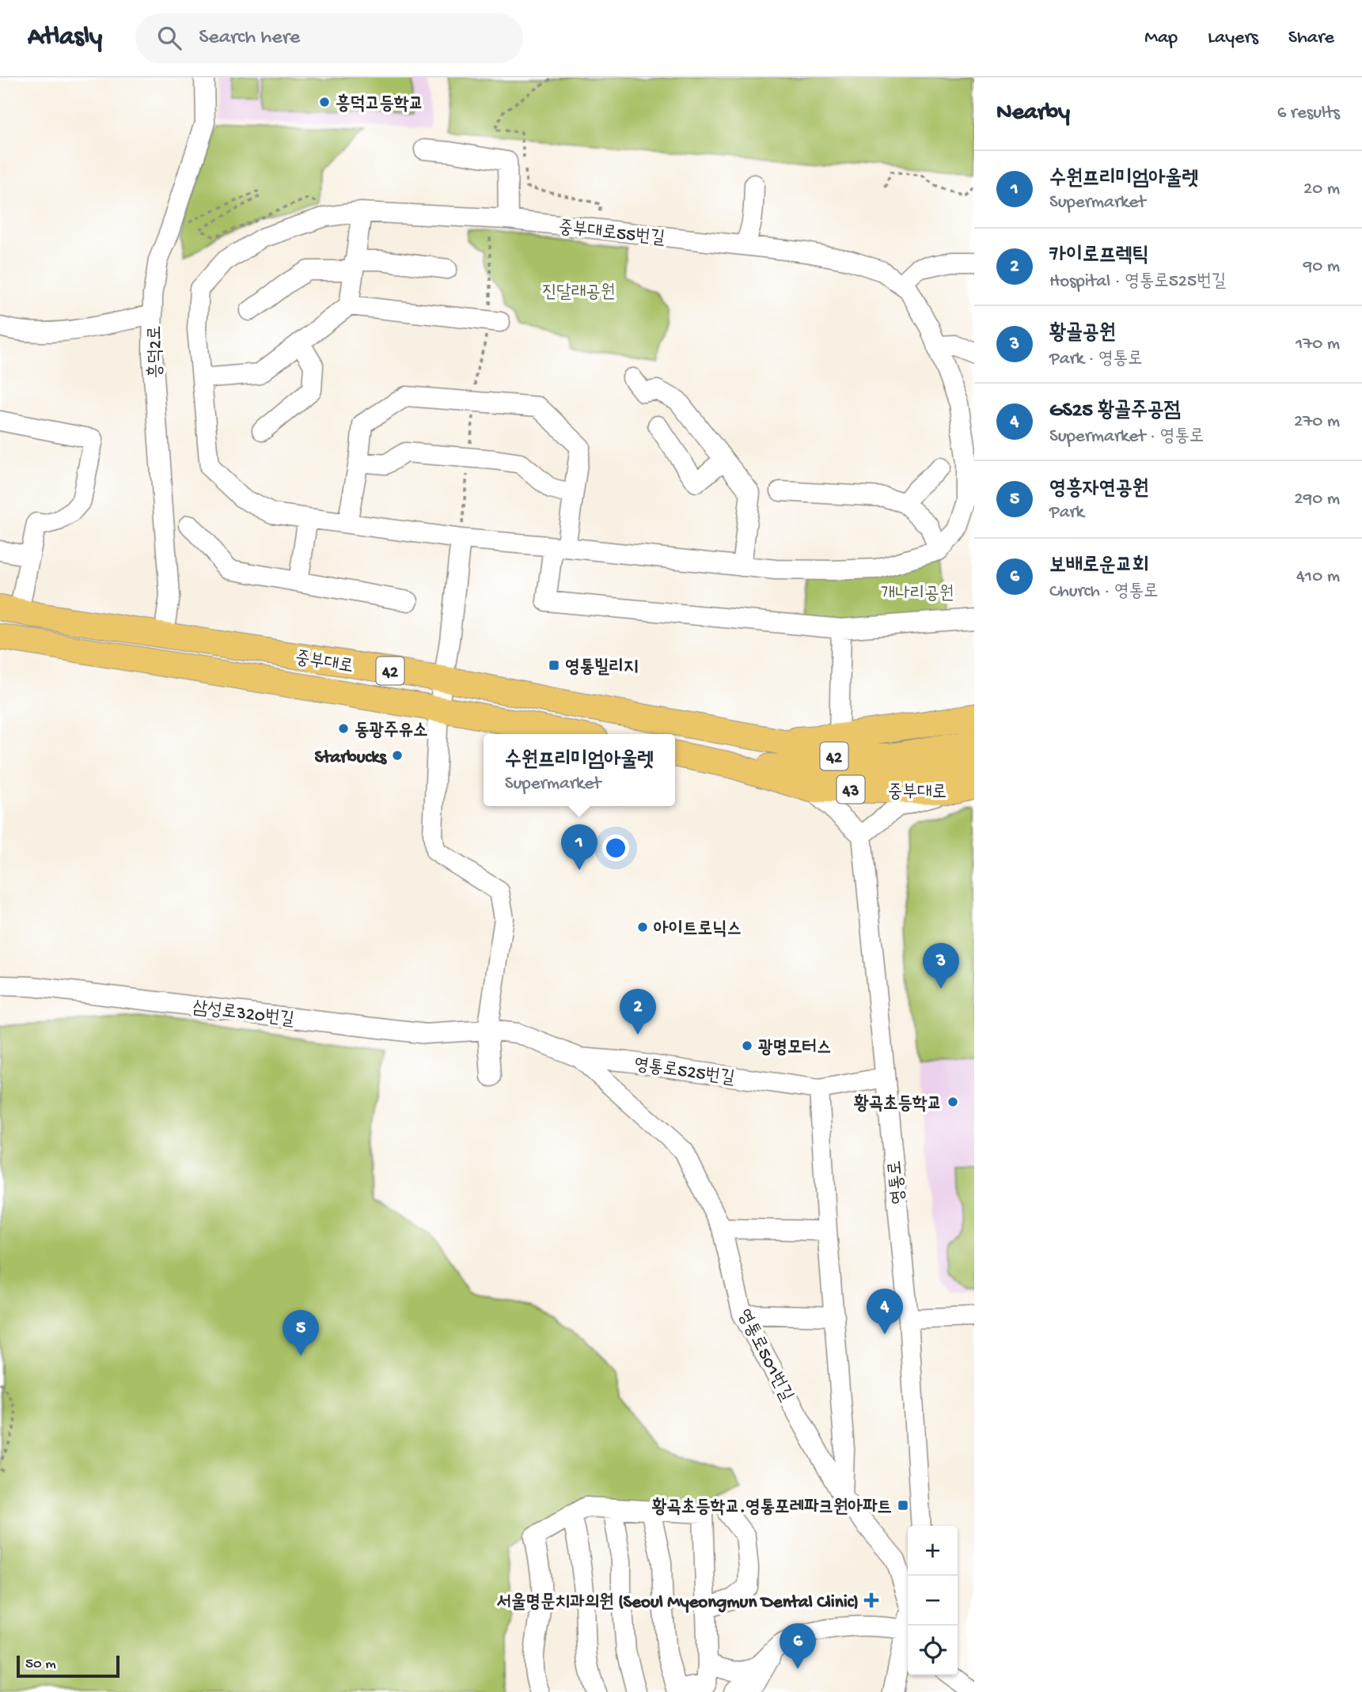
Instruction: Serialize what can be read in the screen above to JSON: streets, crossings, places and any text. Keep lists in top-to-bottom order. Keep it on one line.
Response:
{"streets":{"main road":["중부대로","42","43"],"street":["중부대로55번길","흥덕2로","삼성로320번길","영통로525번길","영통로","영통로501번길"]},"crossings":[["흥덕2로","중부대로"],["삼성로320번길","영통로525번길"],["영통로525번길","영통로"],["영통로525번길","영통로501번길"]],"parks":["진달래공원","개나리공원"],"places":{"other":["흥덕고등학교","동광주유소","Starbucks","아이트로닉스","광명모터스","황곡초등학교"],"transit":["영통빌리지","황곡초등학교.영통포레파크원아파트"],"health":["서울명문치과의원 (Seoul Myeongmun Dental Clinic)"]},"scale_bar":"50 m","page":{"header":"Atlasly","search":"Search here","nav":["Map","Layers","Share"],"heading":["Nearby","6 results"],"list":[{"mark":"1","name":"수원프리미엄아울렛","note":"Supermarket","value":"20 m"},{"mark":"2","name":"카이로프렉틱","note":"Hospital · 영통로525번길","value":"90 m"},{"mark":"3","name":"황골공원","note":"Park · 영통로","value":"170 m"},{"mark":"4","name":"GS25 황골주공점","note":"Supermarket · 영통로","value":"270 m"},{"mark":"5","name":"영흥자연공원","note":"Park","value":"290 m"},{"mark":"6","name":"보배로운교회","note":"Church · 영통로","value":"410 m"}],"popup":["수원프리미엄아울렛","Supermarket"],"pins":["1","3","2","4","5","6"],"map_buttons":["+","−"],"scale":"50 m"}}
